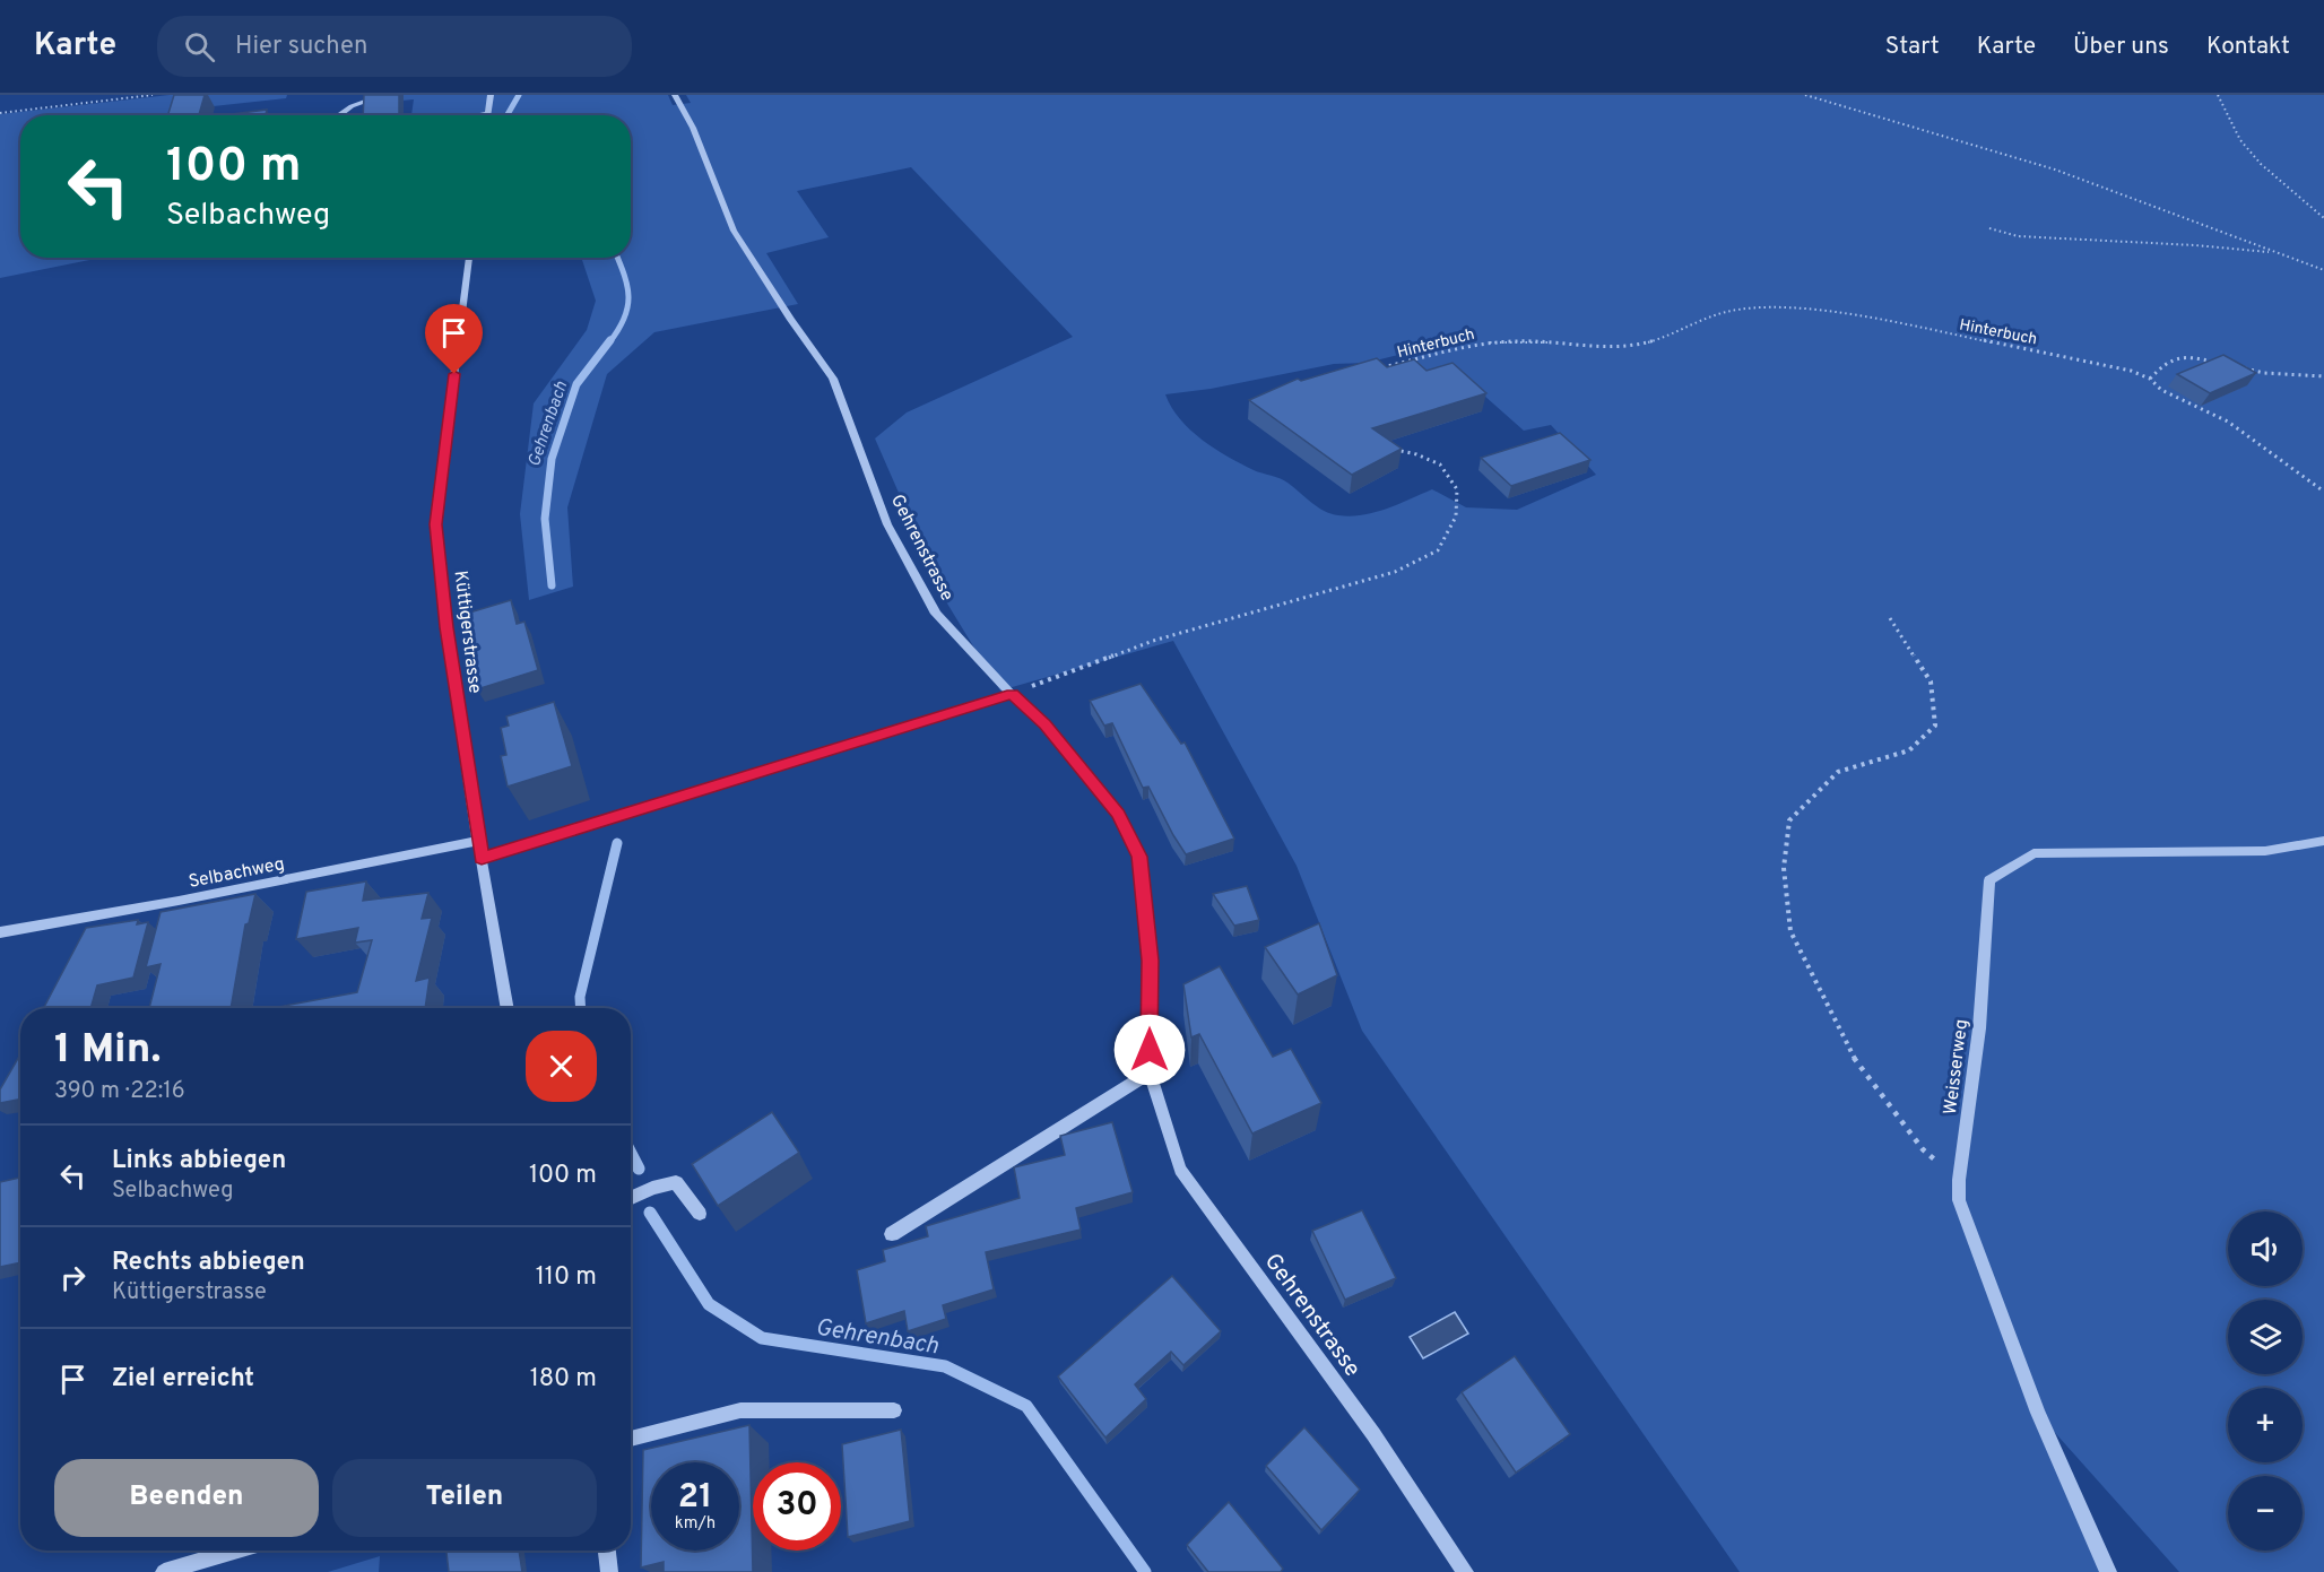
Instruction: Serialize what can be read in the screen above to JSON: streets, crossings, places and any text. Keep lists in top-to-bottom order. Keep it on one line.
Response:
{"streets":{"street":["Gehrenstrasse","Küttigerstrasse","Selbachweg","Weisserweg"],"path":["Hinterbuch"]},"crossings":[["Küttigerstrasse","Selbachweg"]],"water":["Gehrenbach"],"page":{"header":"Karte","search":"Hier suchen","nav":["Start","Karte","Über uns","Kontakt"],"turn":["100 m","Selbachweg"],"heading":["1 Min.","390 m · 22:16"],"list":[{"name":"Links abbiegen","note":"Selbachweg","value":"100 m"},{"name":"Rechts abbiegen","note":"Küttigerstrasse","value":"110 m"},{"name":"Ziel erreicht","value":"180 m"}],"map_buttons":["+","−"],"buttons":["Beenden","Teilen"],"speed":"21 km/h","limit":"30"}}
